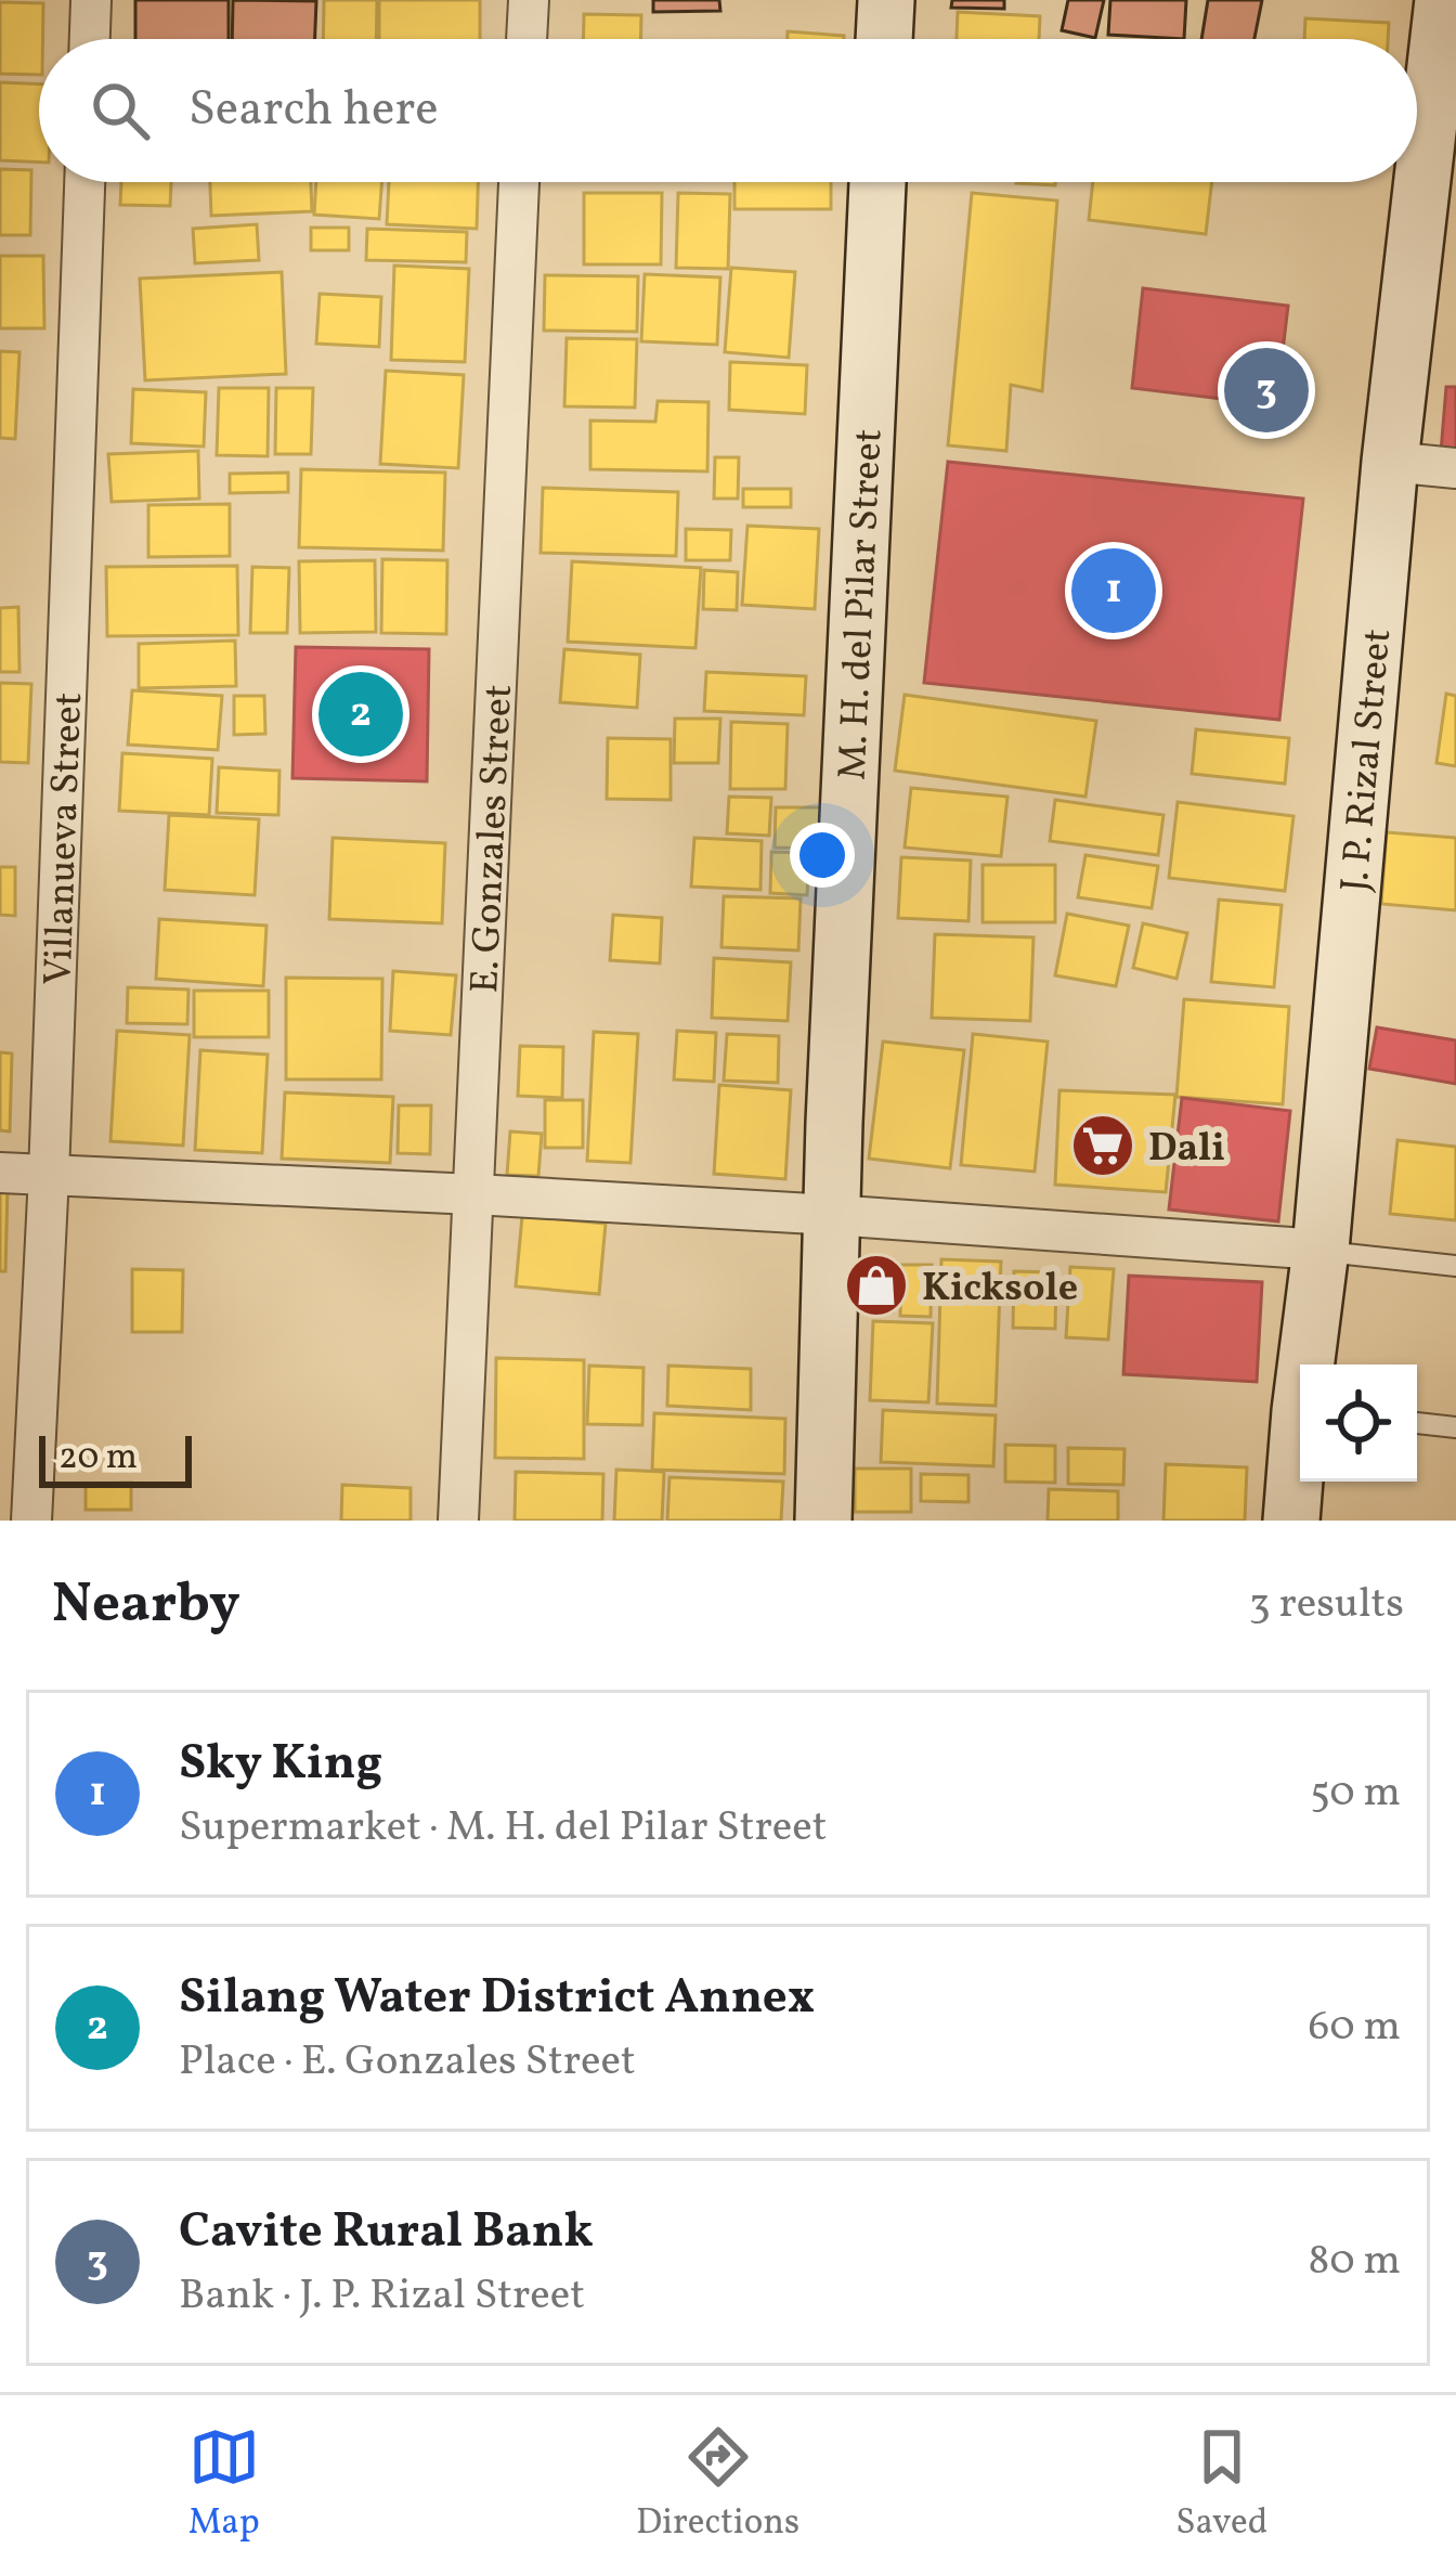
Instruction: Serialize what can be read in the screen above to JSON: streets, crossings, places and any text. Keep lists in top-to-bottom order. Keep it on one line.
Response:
{"streets":{"main road":["M. H. del Pilar Street","J. P. Rizal Street"],"street":["Villanueva Street","E. Gonzales Street"]},"places":{"supermarket":["Dali"],"shop":["Kicksole"]},"scale_bar":"20 m","page":{"search":"Search here","pins":["3","1","2"],"scale":"20 m","heading":["Nearby","3 results"],"list":[{"mark":"1","name":"Sky King","note":"Supermarket · M. H. del Pilar Street","value":"50 m"},{"mark":"2","name":"Silang Water District Annex","note":"Place · E. Gonzales Street","value":"60 m"},{"mark":"3","name":"Cavite Rural Bank","note":"Bank · J. P. Rizal Street","value":"80 m"}],"nav":["Map","Directions","Saved"]}}
